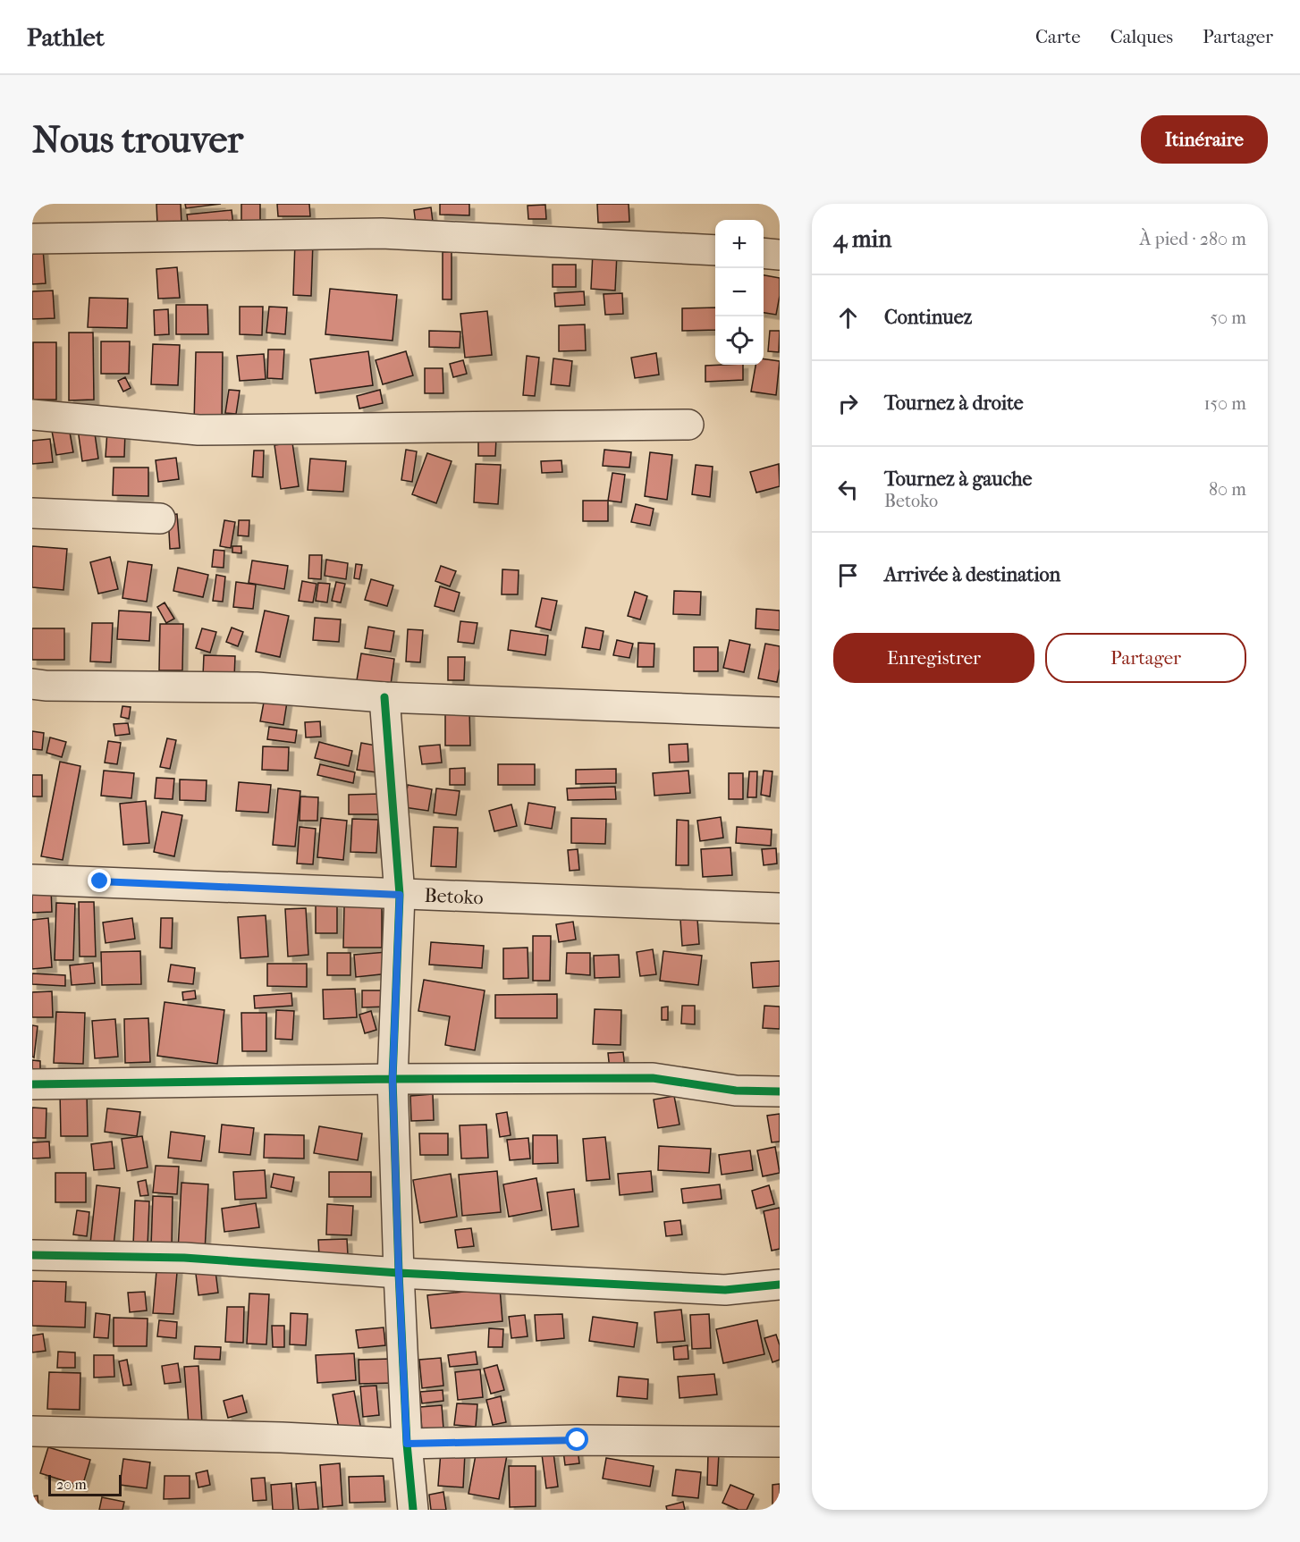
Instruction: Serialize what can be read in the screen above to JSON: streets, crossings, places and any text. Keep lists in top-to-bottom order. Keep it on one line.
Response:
{"streets":{"street":["Betoko"]},"scale_bar":"20 m","page":{"header":"Pathlet","nav":["Carte","Calques","Partager"],"buttons":["Itinéraire",["Enregistrer","Partager"]],"title":"Nous trouver","heading":["4 min","À pied · 280 m"],"map_buttons":["+","−"],"list":[["Continuez","50 m"],["Tournez à droite","150 m"],["Tournez à gauche","Betoko","80 m"],"Arrivée à destination"],"scale":"20 m"}}
